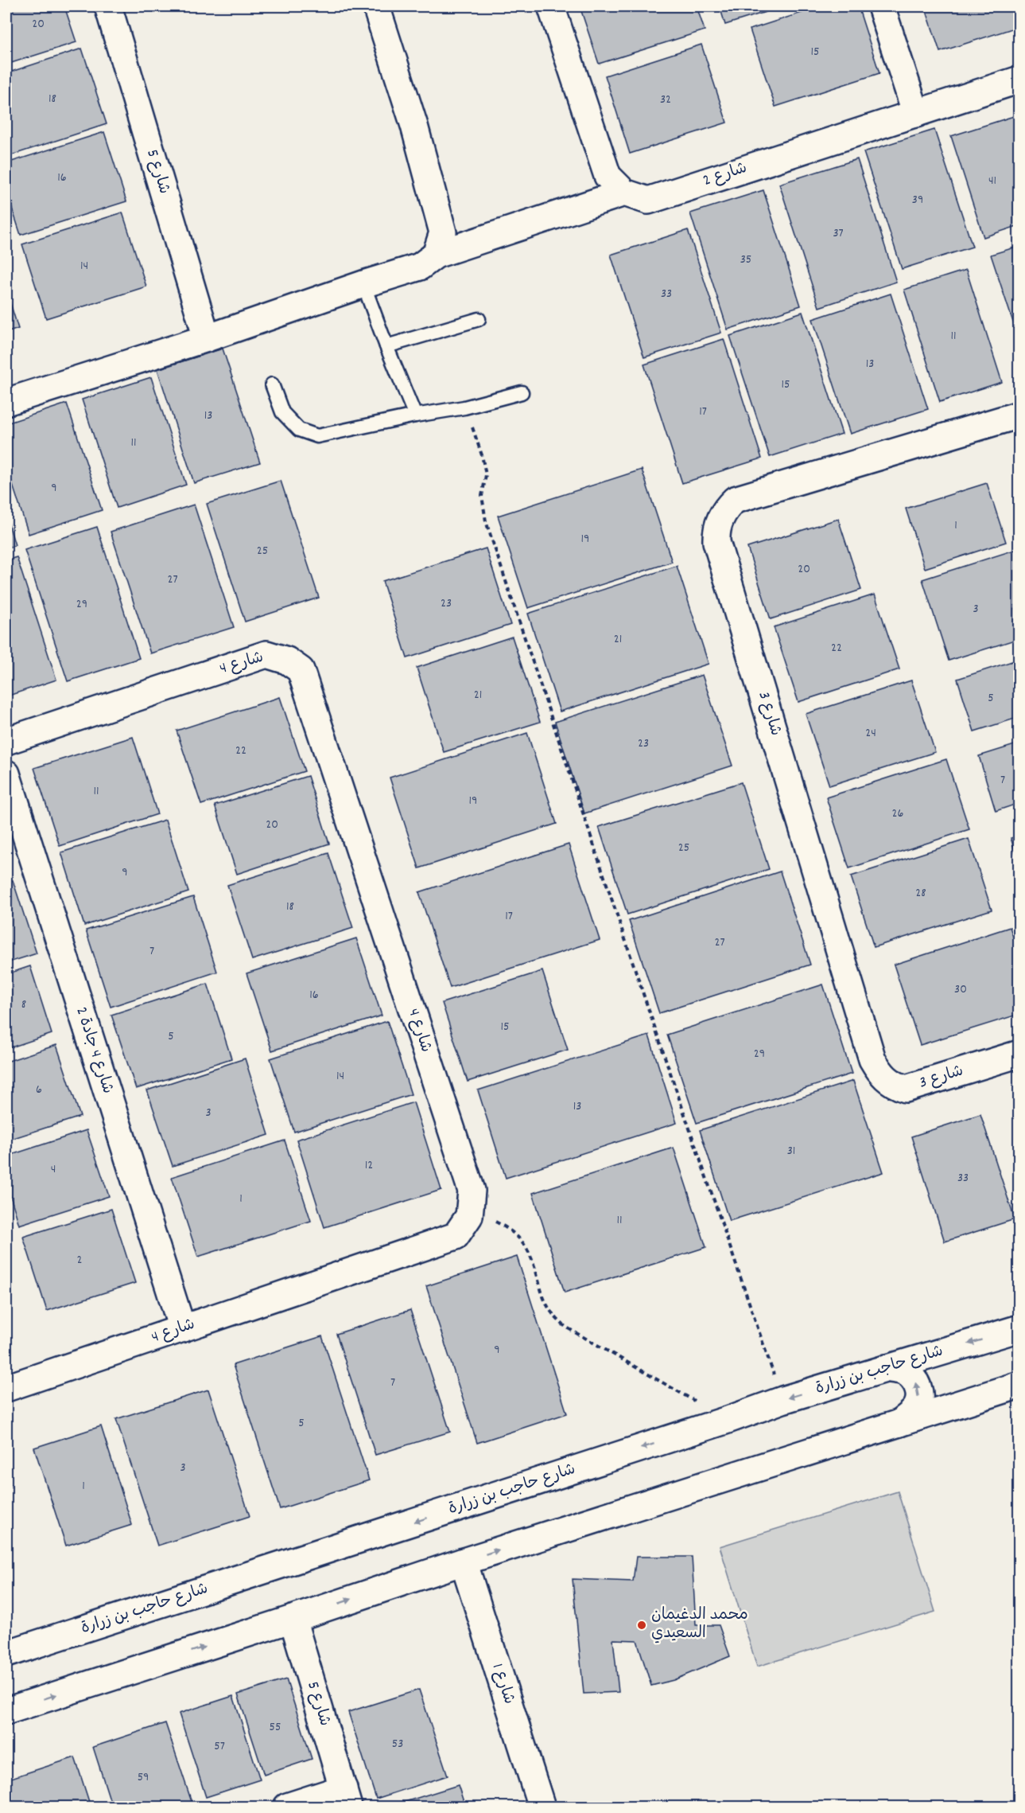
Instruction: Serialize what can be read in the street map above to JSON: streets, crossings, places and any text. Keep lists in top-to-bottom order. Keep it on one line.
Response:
{"streets":{"street":["شارع 5","شارع 2","شارع 4","شارع 3","شارع 4 جادة 2","شارع حاجب بن زرارة","شارع 1"]},"crossings":[["شارع 4","شارع 4 جادة 2"]],"places":["محمد الدغيمان السعيدي"],"house_numbers":["20","15","18","32","16","41","39","37","35","14","33","11","13","15","17","13","11","9","1","19","25","20","27","23","29","3","21","22","21","5","24","23","22","7","11","19","26","20","25","9","28","18","17","27","7","30","16","8","15","5","29","14","6","13","3","31","12","4","33","1","11","2","9","7","5","3","1","55","53","57","59"]}
